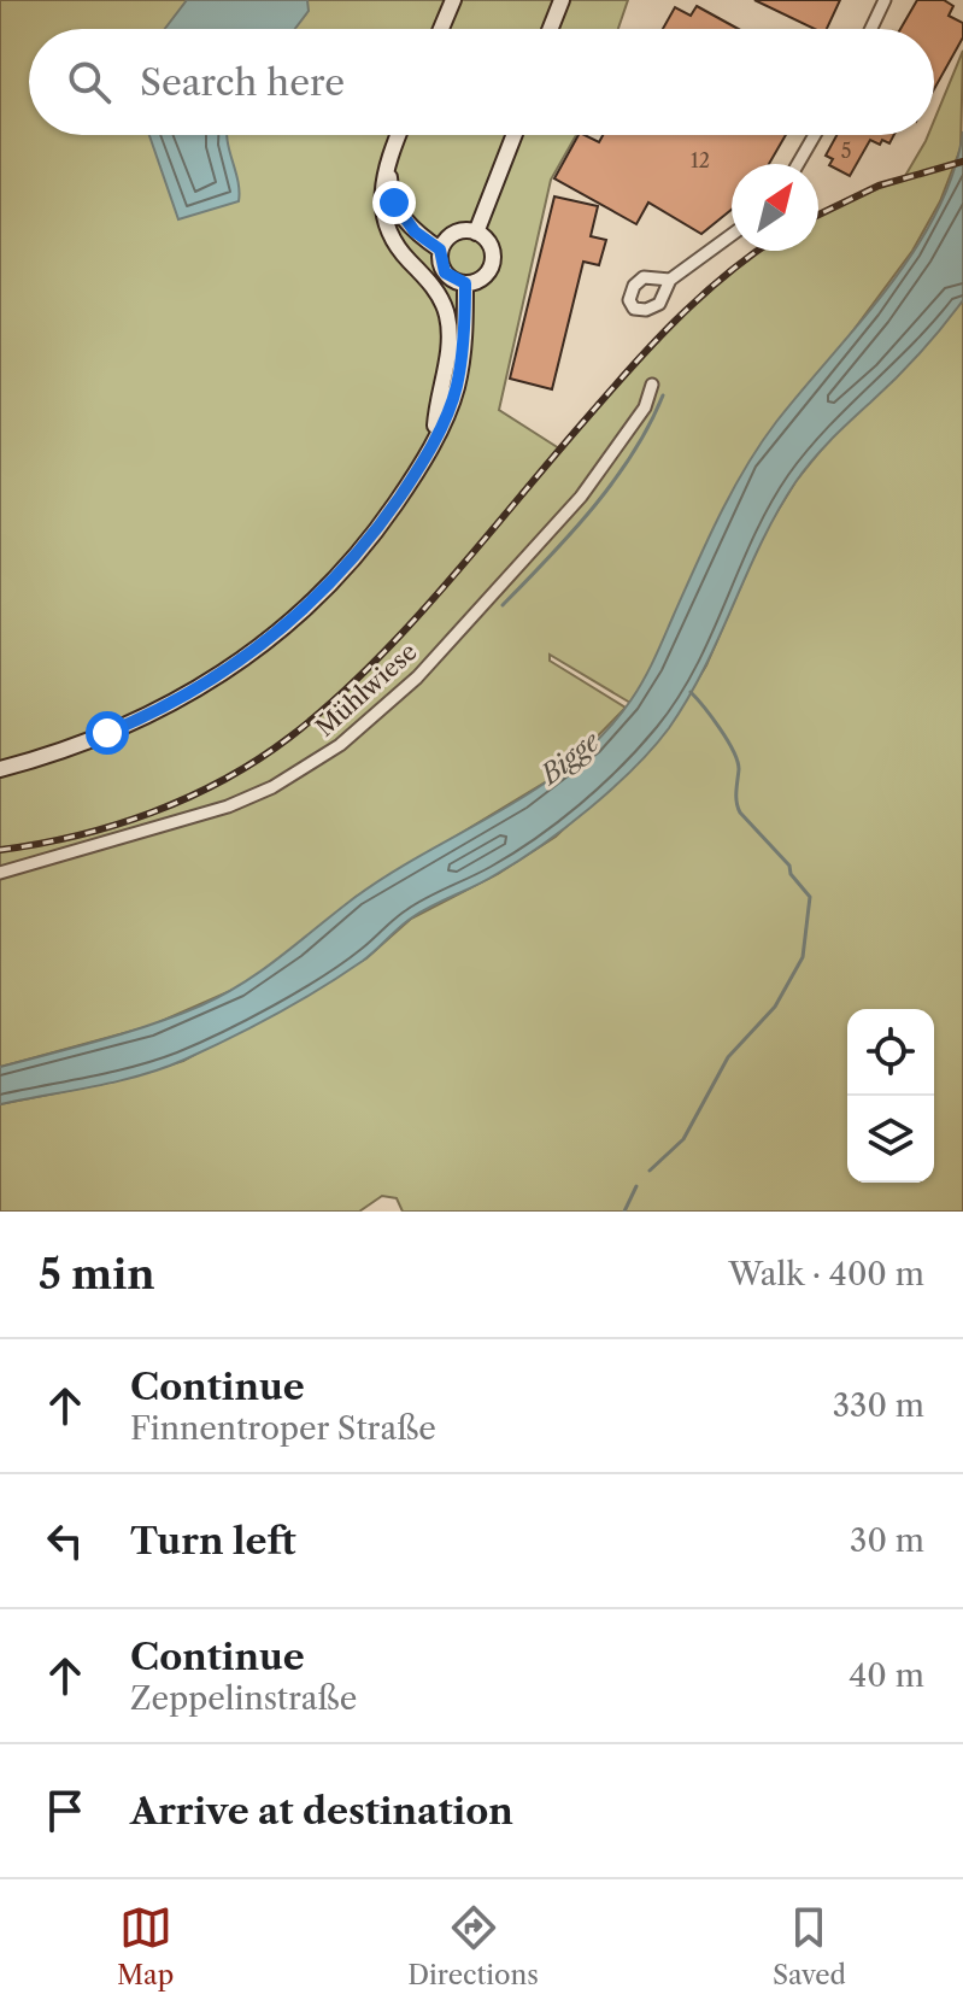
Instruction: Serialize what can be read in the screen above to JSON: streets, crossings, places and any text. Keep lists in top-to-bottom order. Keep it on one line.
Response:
{"streets":{"street":["Mühlwiese"]},"water":["Bigge"],"house_numbers":["5","12"],"north":"top right","page":{"search":"Search here","heading":["5 min","Walk · 400 m"],"list":[["Continue","Finnentroper Straße","330 m"],["Turn left","30 m"],["Continue","Zeppelinstraße","40 m"],"Arrive at destination"],"nav":["Map","Directions","Saved"]}}
